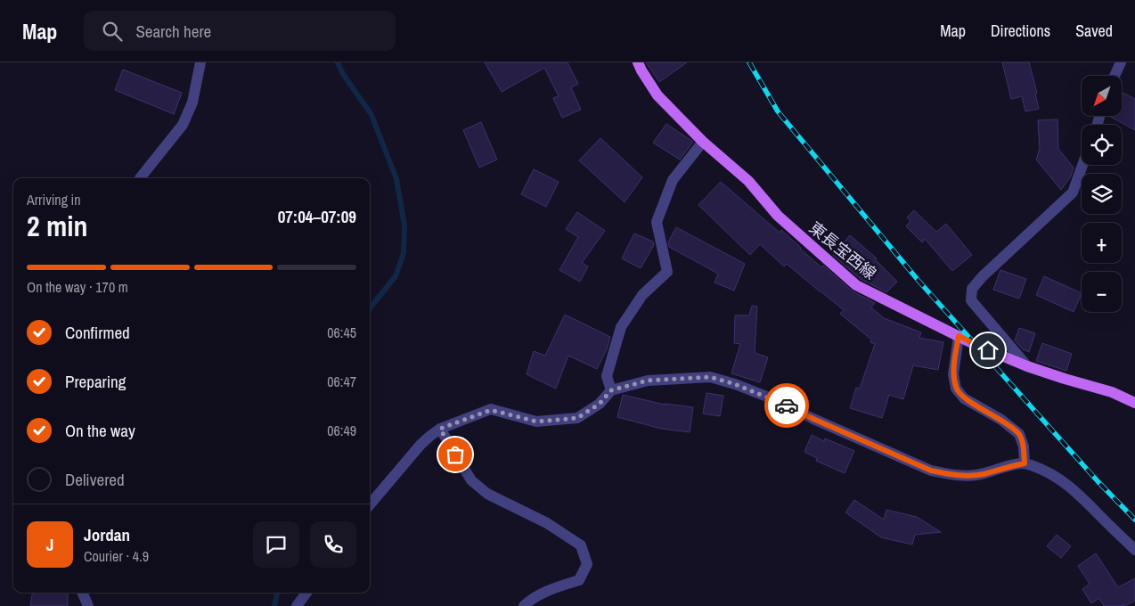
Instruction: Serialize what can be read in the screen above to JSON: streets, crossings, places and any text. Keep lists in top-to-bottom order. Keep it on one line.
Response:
{"streets":{"main road":["東長宝西線"]},"north":"bottom left","page":{"header":"Map","search":"Search here","nav":["Map","Directions","Saved"],"map_buttons":["+","−"],"heading":["2 min","Arriving in","07:04–07:09"],"panel":["Jordan","Courier · 4.9"],"bar":"On the way · 170 m","list":[["Confirmed","06:45"],["Preparing","06:47"],["On the way","06:49"],"Delivered"],"round":"J"}}
